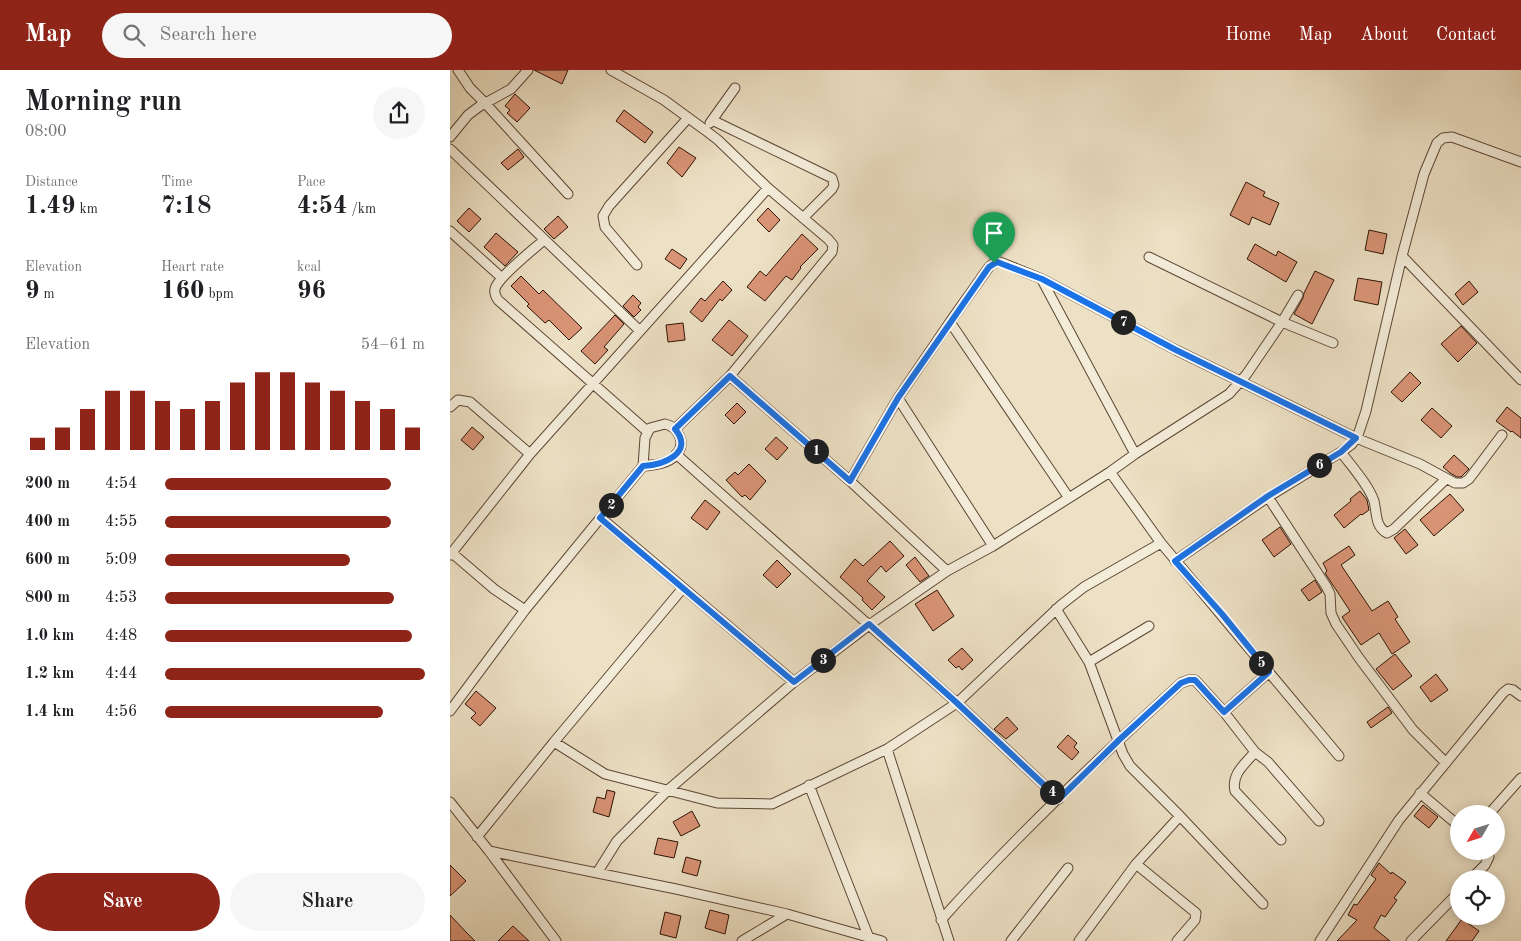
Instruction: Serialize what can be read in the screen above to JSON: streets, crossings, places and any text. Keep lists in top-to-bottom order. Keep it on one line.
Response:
{"north":"bottom left","page":{"header":"Map","search":"Search here","nav":["Home","Map","About","Contact"],"heading":["Morning run","08:00"],"stats":[["Distance","1.49 km"],["Time","7:18"],["Pace","4:54 /km"],["Elevation","9 m"],["Heart rate","160 bpm"],["kcal","96"]],"pins":["7","1","6","2","3","5","4"],"chart":["Elevation","54–61 m"],"list":[{"name":"200 m","note":"4:54"},{"name":"400 m","note":"4:55"},{"name":"600 m","note":"5:09"},{"name":"800 m","note":"4:53"},{"name":"1.0 km","note":"4:48"},{"name":"1.2 km","note":"4:44"},{"name":"1.4 km","note":"4:56"}],"buttons":["Save","Share"]}}
